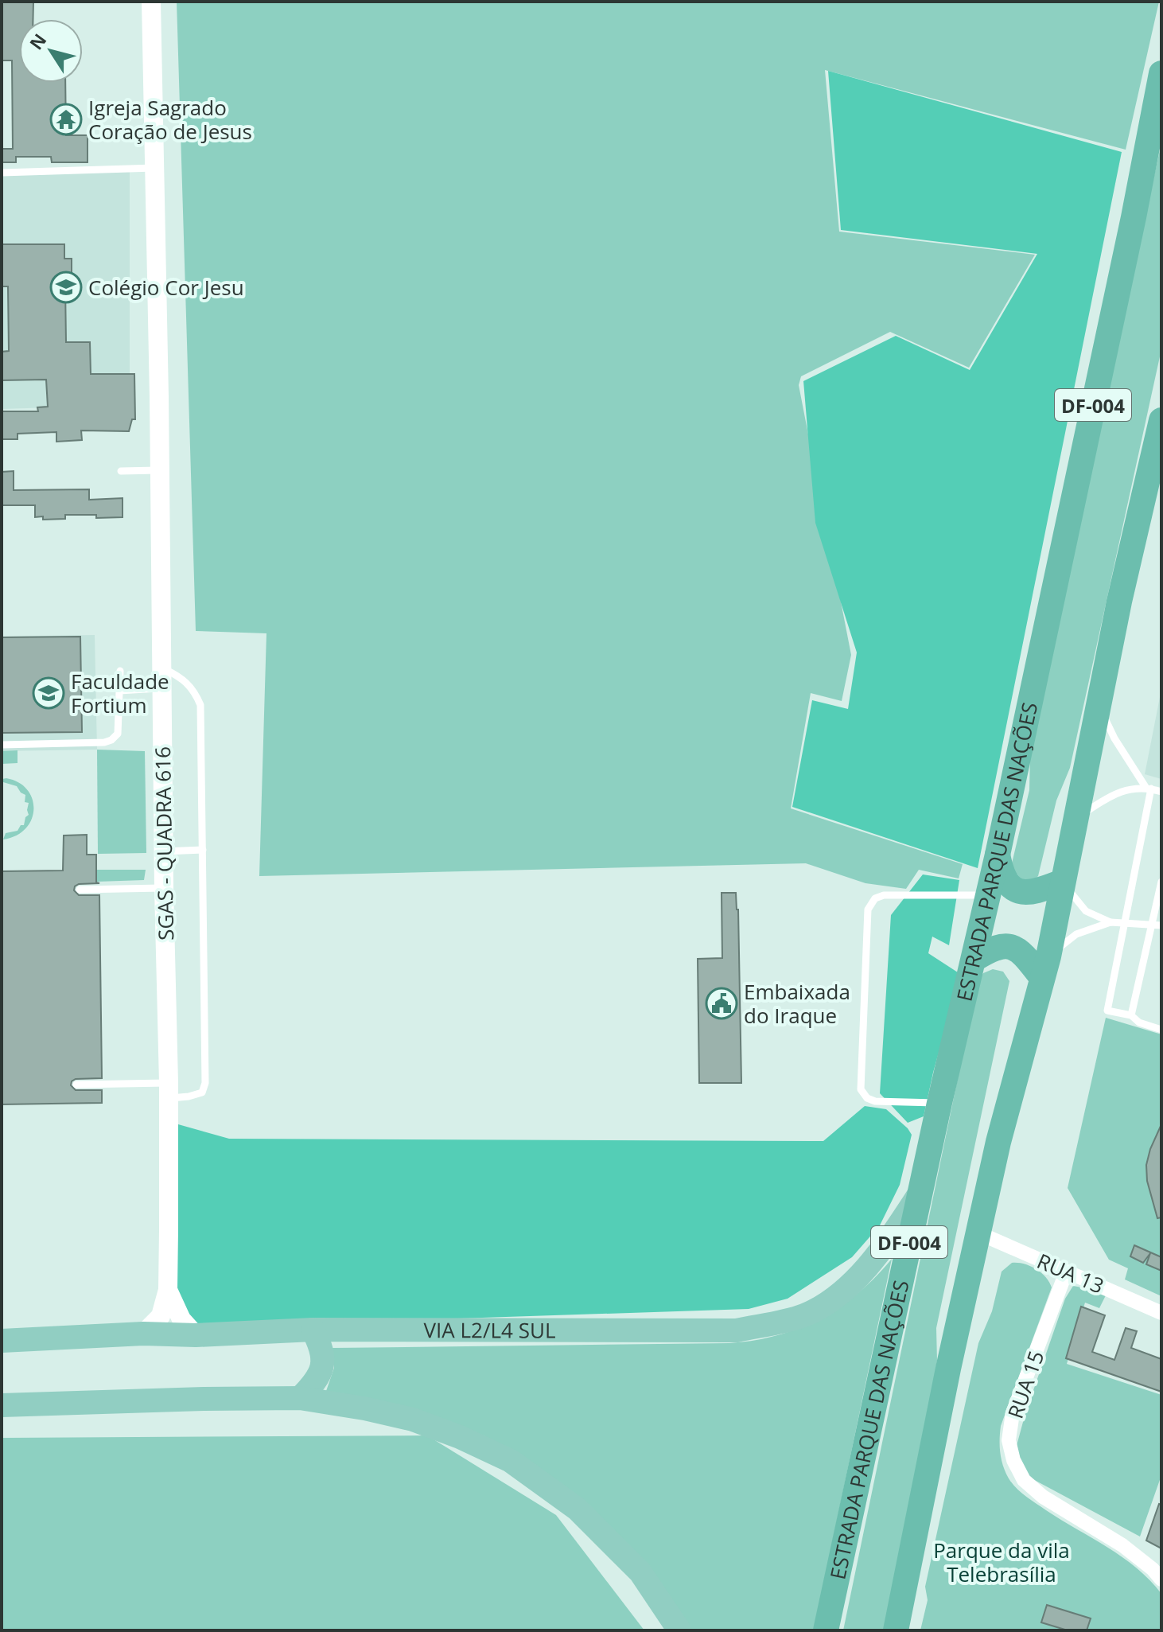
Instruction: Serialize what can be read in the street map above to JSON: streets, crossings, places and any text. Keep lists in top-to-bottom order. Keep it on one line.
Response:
{"streets":{"highway":["DF-004","ESTRADA PARQUE DAS NAÇÕES"],"main road":["VIA L2/L4 SUL"],"street":["SGAS - QUADRA 616","RUA 13","RUA 15"]},"crossings":[["DF-004","RUA 13"],["SGAS - QUADRA 616","VIA L2/L4 SUL"],["ESTRADA PARQUE DAS NAÇÕES","VIA L2/L4 SUL"],["RUA 13","RUA 15"]],"parks":["Parque da vila Telebrasília"],"places":{"temple":["Igreja Sagrado Coração de Jesus"],"school or university":["Colégio Cor Jesu","Faculdade Fortium"],"public building":["Embaixada do Iraque"]},"north":"top left"}
